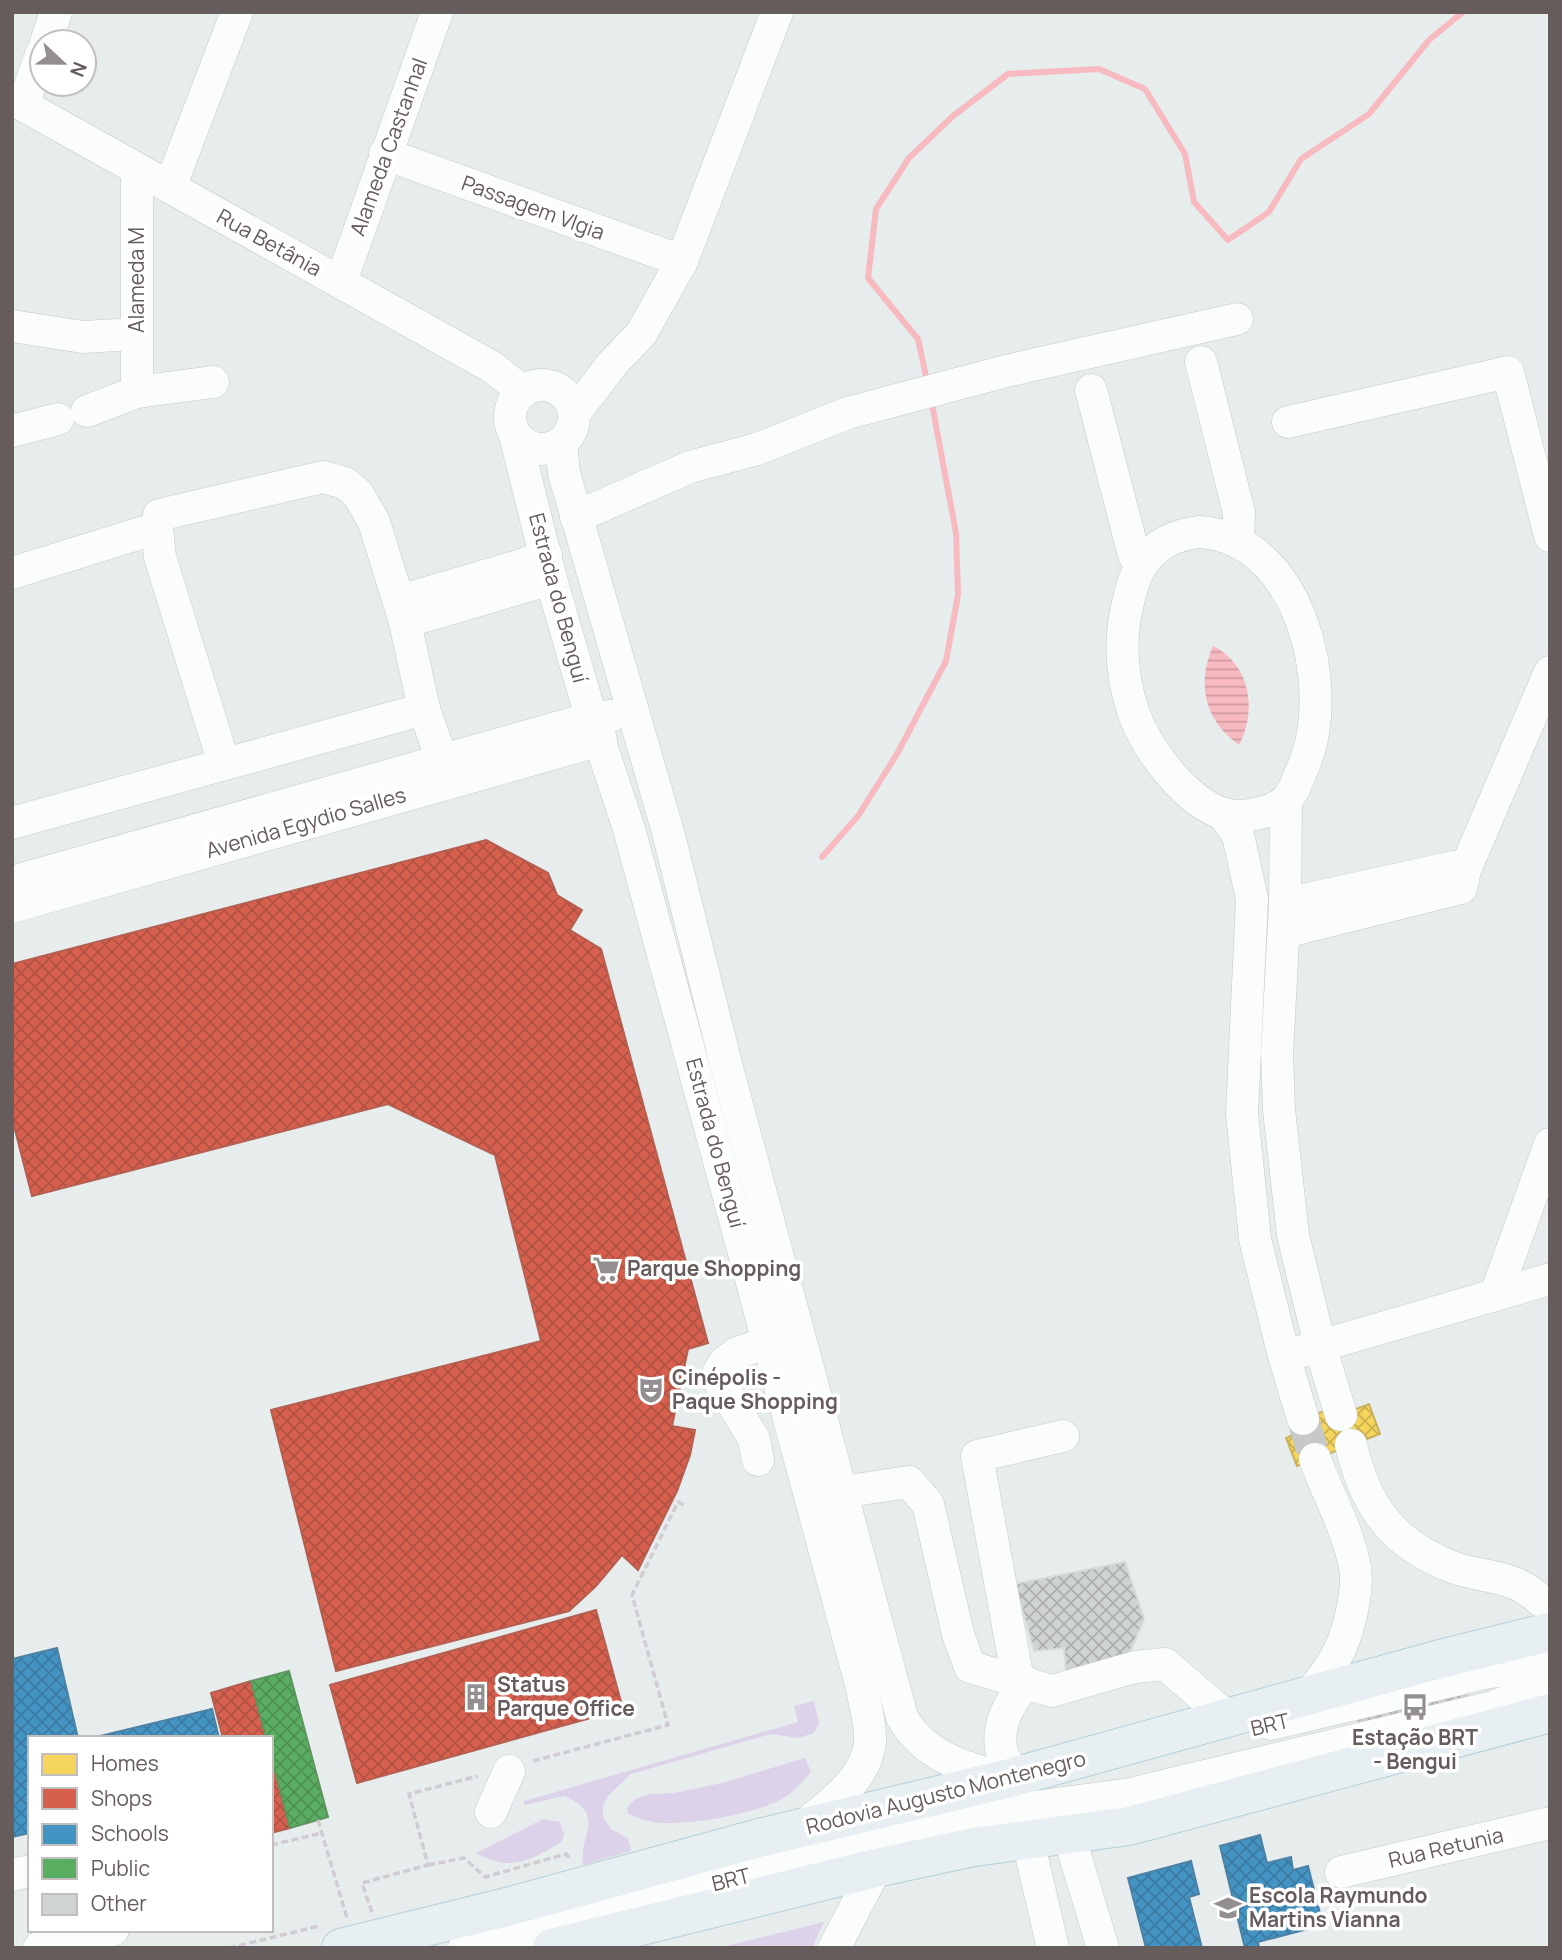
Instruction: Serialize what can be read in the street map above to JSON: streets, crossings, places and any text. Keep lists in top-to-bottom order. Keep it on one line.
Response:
{"streets":{"main road":["Rodovia Augusto Montenegro"],"street":["Alameda Castanhal","Passagem Vlgia","Rua Betânia","Alameda M","Estrada do Benguí","Avenida Egydio Salles","BRT","Rua Retunia"]},"crossings":[["Alameda Castanhal","Passagem Vlgia"],["Alameda Castanhal","Rua Betânia"],["Rua Betânia","Alameda M"],["Rua Betânia","Estrada do Benguí"],["Estrada do Benguí","Avenida Egydio Salles"],["Estrada do Benguí","BRT"],["Estrada do Benguí","Rodovia Augusto Montenegro"],["BRT","Rodovia Augusto Montenegro"]],"places":{"supermarket":["Parque Shopping"],"theatre":["Cinépolis - Paque Shopping"],"building":["Status Parque Office"],"bus stop":["Estação BRT - Bengui"],"school or university":["Escola Raymundo Martins Vianna"]},"legend":["Homes","Shops","Schools","Public","Other"],"north":"right"}
